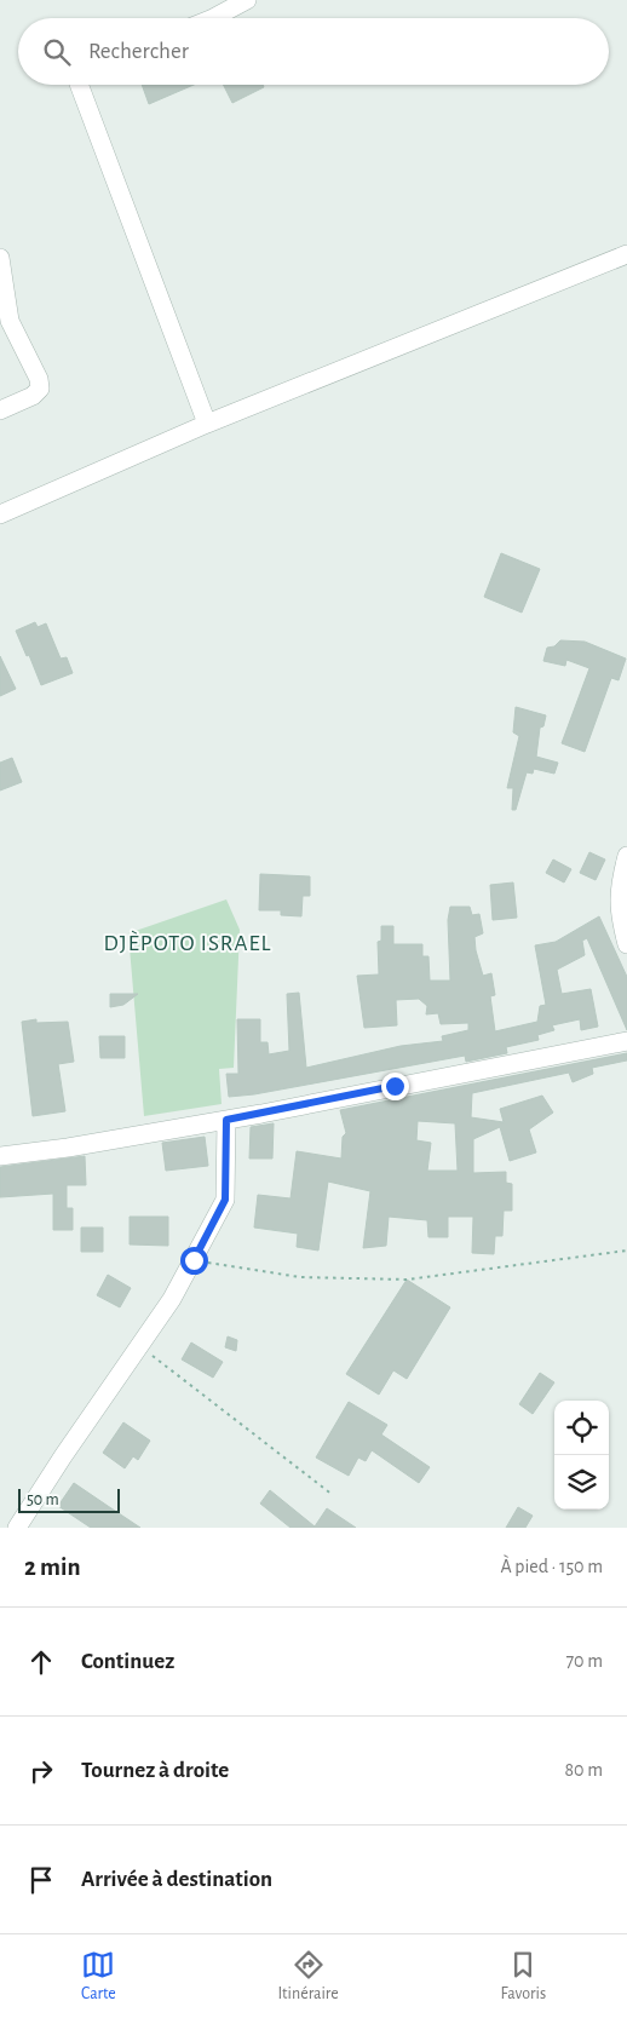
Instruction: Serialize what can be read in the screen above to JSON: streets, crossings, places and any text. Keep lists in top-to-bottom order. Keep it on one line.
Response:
{"districts":["DJÈPOTO ISRAEL"],"scale_bar":"50 m","page":{"search":"Rechercher","scale":"50 m","heading":["2 min","À pied · 150 m"],"list":[["Continuez","70 m"],["Tournez à droite","80 m"],"Arrivée à destination"],"nav":["Carte","Itinéraire","Favoris"]}}
